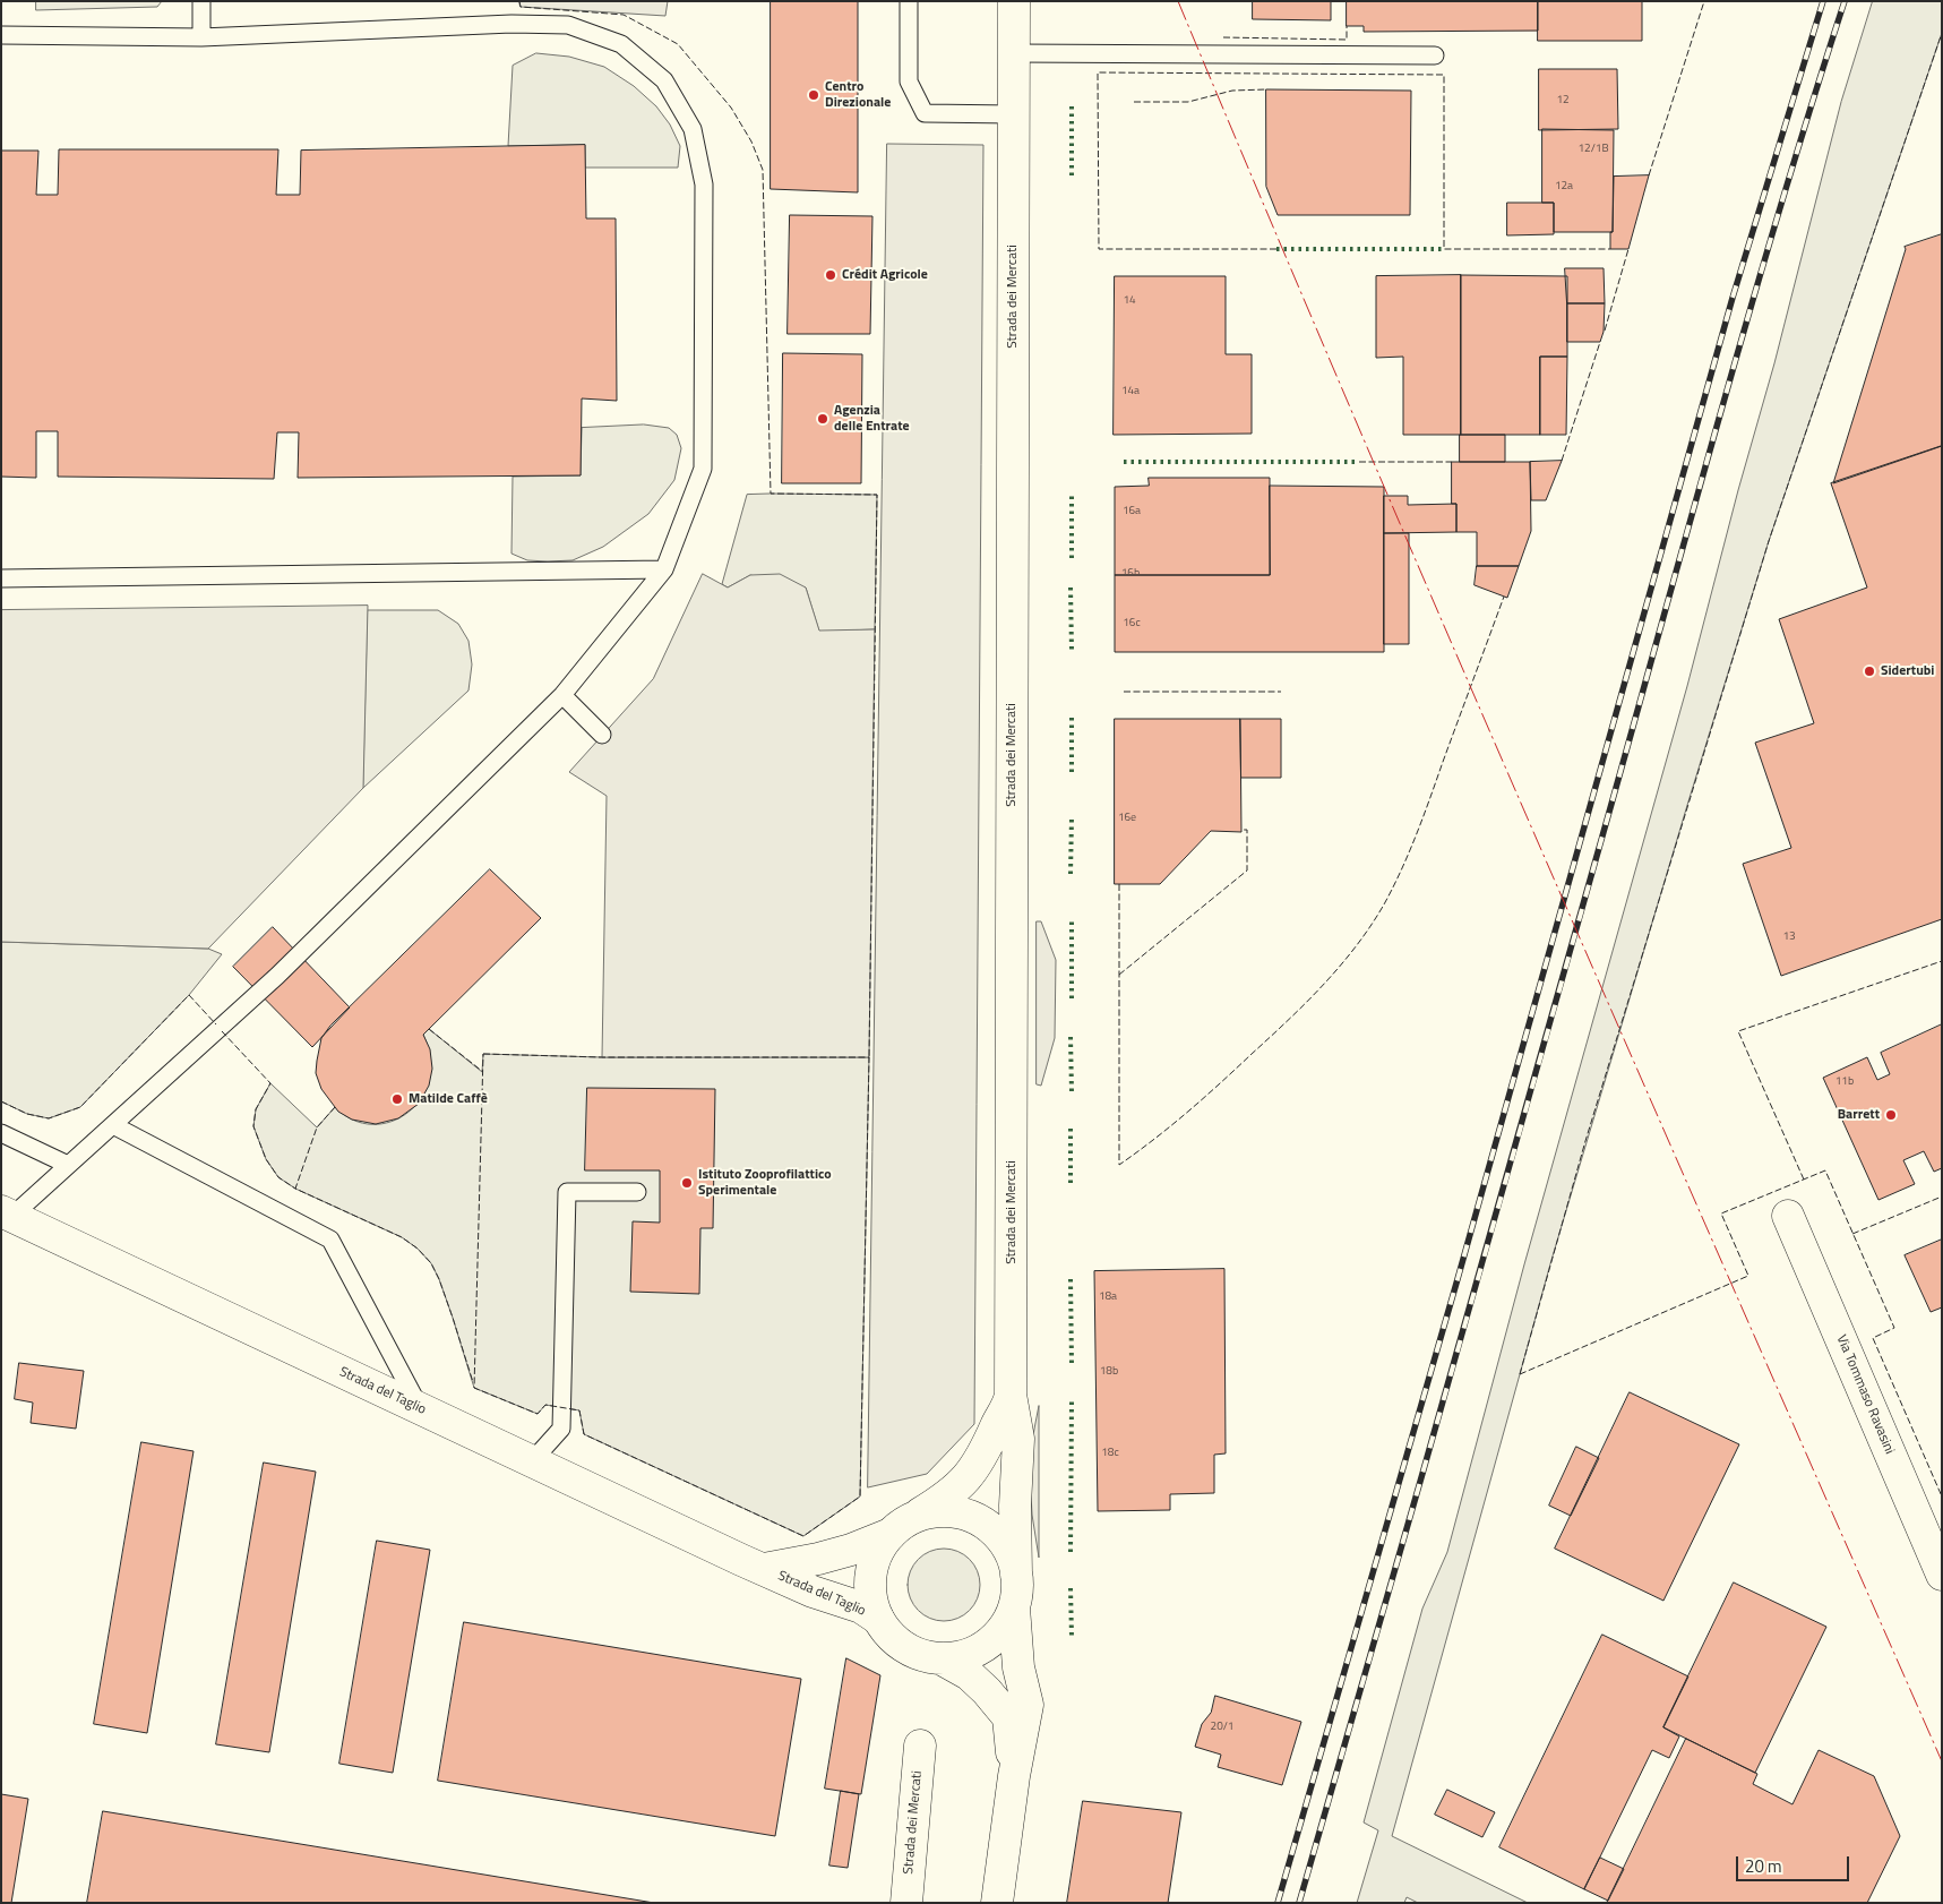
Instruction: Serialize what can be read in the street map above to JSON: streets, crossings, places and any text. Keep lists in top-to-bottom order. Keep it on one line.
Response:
{"streets":{"street":["Strada dei Mercati","Strada del Taglio","Via Tommaso Ravasini"]},"crossings":[["Strada dei Mercati","Strada del Taglio"]],"places":["Centro Direzionale","Crédit Agricole","Agenzia delle Entrate","Sidertubi","Matilde Caffè","Barrett","Istituto Zooprofilattico Sperimentale"],"house_numbers":["12","12/1B","12a","14","14a","16a","16b","16c","16e","13","11b","18a","18b","18c","20/1"],"scale_bar":"20 m"}
